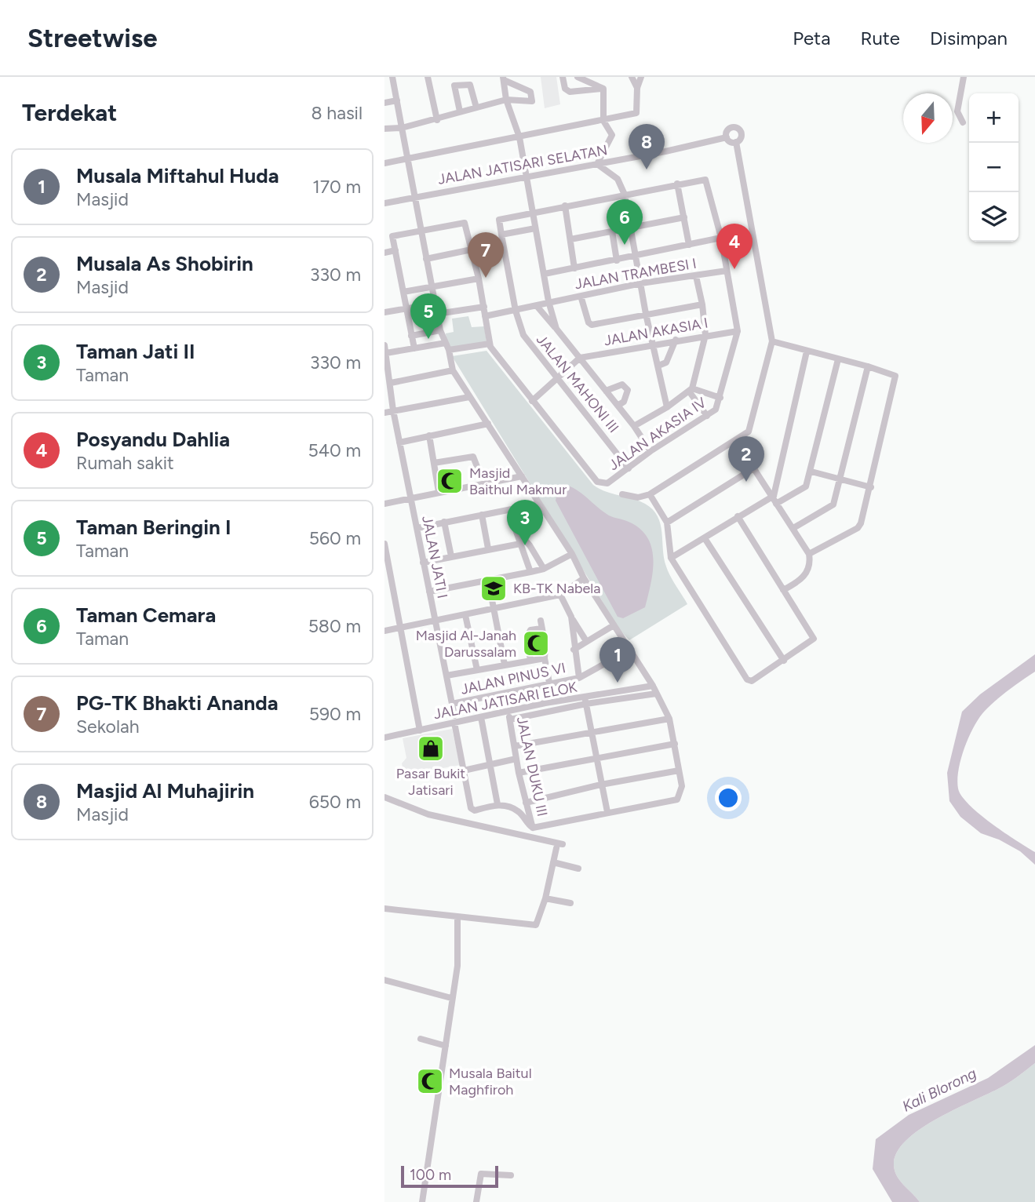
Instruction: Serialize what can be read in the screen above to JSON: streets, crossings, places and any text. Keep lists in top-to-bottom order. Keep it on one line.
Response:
{"streets":{"street":["JALAN JATISARI SELATAN","JALAN TRAMBESI I","JALAN AKASIA I","JALAN MAHONI III","JALAN AKASIA IV","JALAN JATI I","JALAN PINUS VI","JALAN JATISARI ELOK","JALAN DUKU III"]},"crossings":[["JALAN TRAMBESI I","JALAN MAHONI III"],["JALAN AKASIA I","JALAN AKASIA IV"],["JALAN MAHONI III","JALAN AKASIA IV"],["JALAN JATI I","JALAN PINUS VI"],["JALAN JATI I","JALAN JATISARI ELOK"],["JALAN JATISARI ELOK","JALAN DUKU III"]],"water":["Kali Blorong"],"places":{"mosque":["Masjid Baithul Makmur","Masjid Al-Janah Darussalam","Musala Baitul Maghfiroh"],"school or university":["KB-TK Nabela"],"shop":["Pasar Bukit Jatisari"]},"scale_bar":"100 m","north":"bottom","page":{"header":"Streetwise","nav":["Peta","Rute","Disimpan"],"heading":["Terdekat","8 hasil"],"map_buttons":["+","−"],"pins":["8","6","4","7","5","2","3","1"],"list":[{"mark":"1","name":"Musala Miftahul Huda","note":"Masjid","value":"170 m"},{"mark":"2","name":"Musala As Shobirin","note":"Masjid","value":"330 m"},{"mark":"3","name":"Taman Jati II","note":"Taman","value":"330 m"},{"mark":"4","name":"Posyandu Dahlia","note":"Rumah sakit","value":"540 m"},{"mark":"5","name":"Taman Beringin I","note":"Taman","value":"560 m"},{"mark":"6","name":"Taman Cemara","note":"Taman","value":"580 m"},{"mark":"7","name":"PG-TK Bhakti Ananda","note":"Sekolah","value":"590 m"},{"mark":"8","name":"Masjid Al Muhajirin","note":"Masjid","value":"650 m"}],"scale":"100 m"}}
